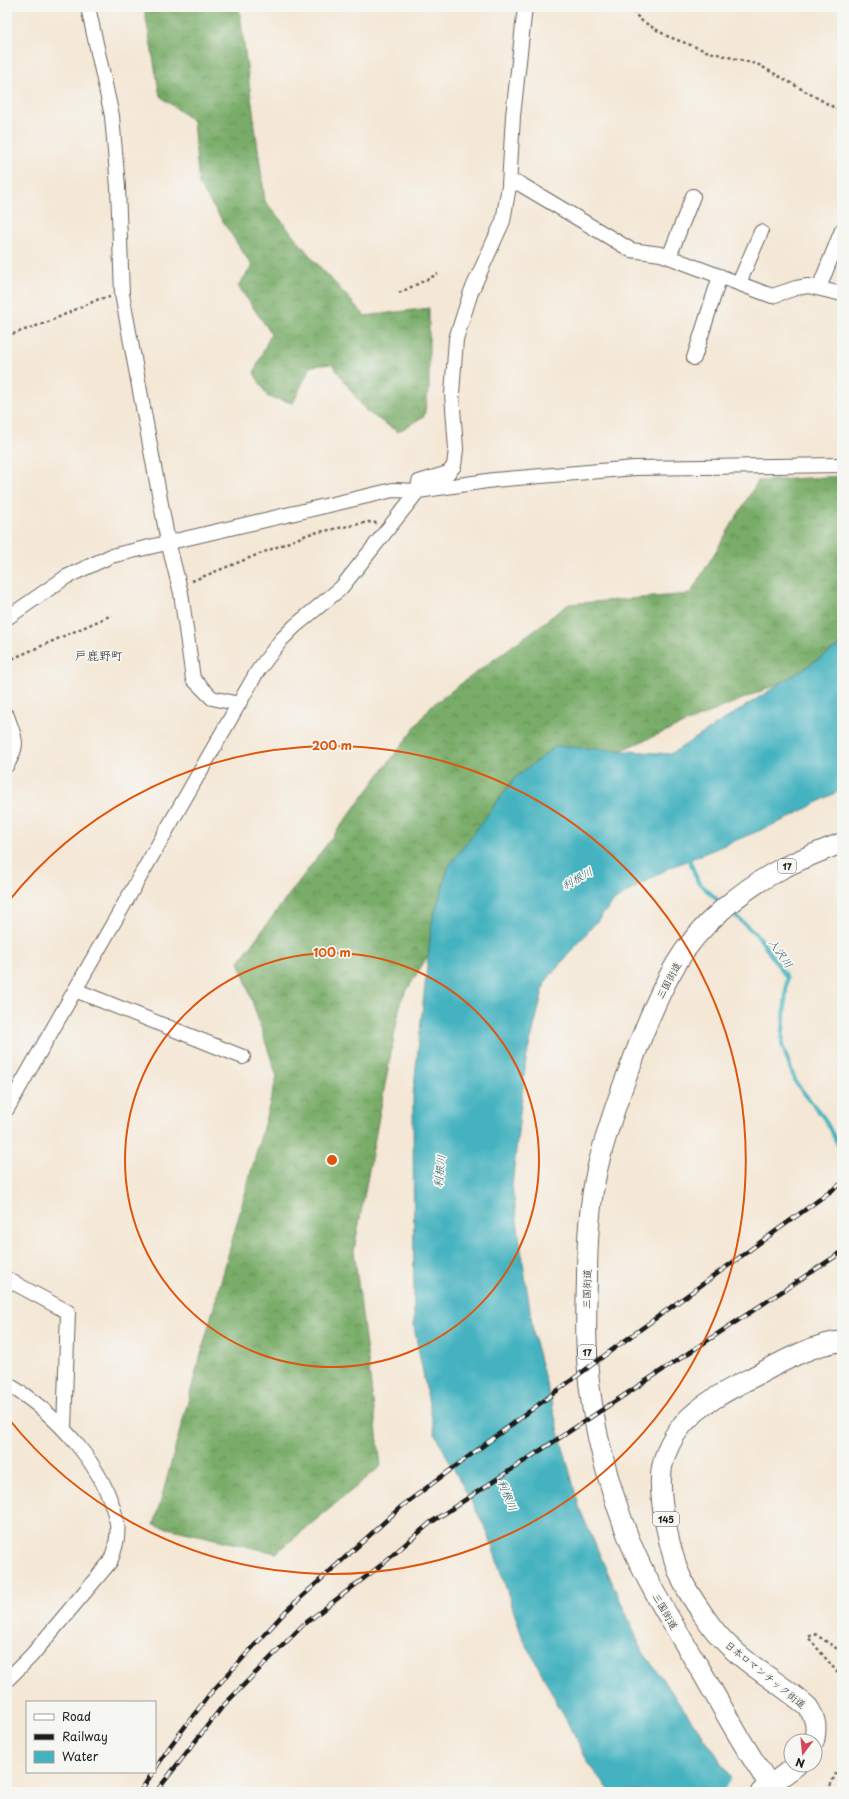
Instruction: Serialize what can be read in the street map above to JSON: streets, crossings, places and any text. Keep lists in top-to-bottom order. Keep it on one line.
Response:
{"streets":{"highway":["17","三国街道","145","日本ロマンチック街道"]},"districts":["戸鹿野町"],"water":["利根川","入沢川"],"legend":["Road","Railway","Water"],"north":"bottom","rings":["200 m","100 m"]}
